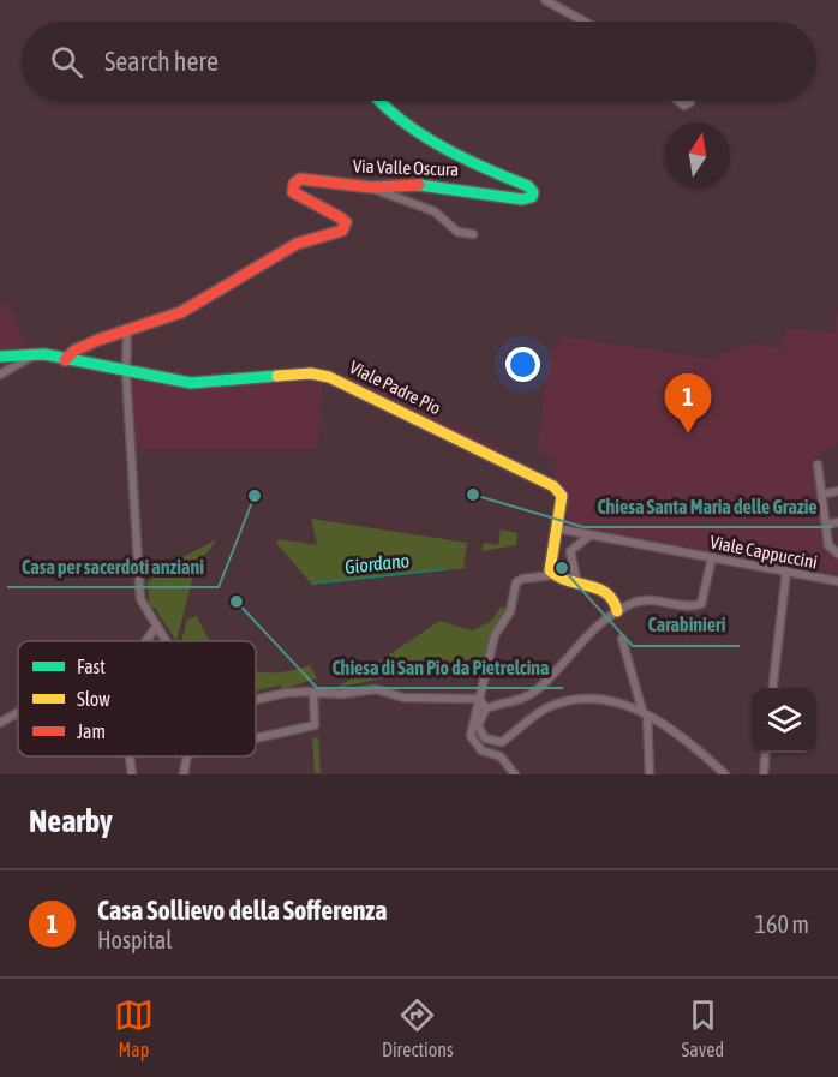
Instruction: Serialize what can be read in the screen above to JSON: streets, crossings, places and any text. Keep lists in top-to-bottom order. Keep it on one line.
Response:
{"streets":{"street":["Via Valle Oscura","Viale Padre Pio","Viale Cappuccini"]},"crossings":[["Via Valle Oscura","Viale Padre Pio"],["Viale Padre Pio","Viale Cappuccini"]],"water":["Giordano"],"places":["Chiesa Santa Maria delle Grazie","Casa per sacerdoti anziani","Carabinieri","Chiesa di San Pio da Pietrelcina"],"legend":["Fast","Slow","Jam"],"north":"top","page":{"search":"Search here","pins":"1","heading":"Nearby","list":[{"mark":"1","name":"Casa Sollievo della Sofferenza","note":"Hospital","value":"160 m"}],"nav":["Map","Directions","Saved"]}}
